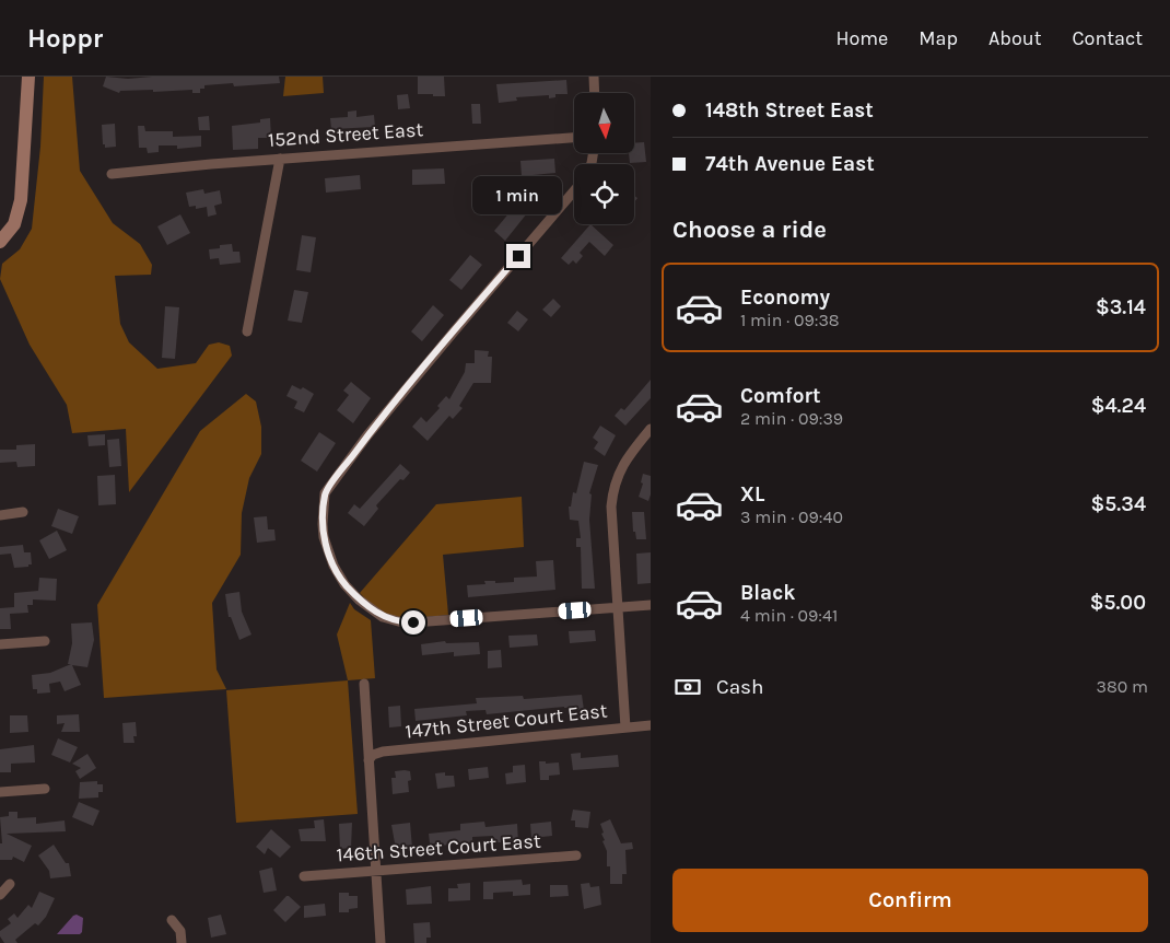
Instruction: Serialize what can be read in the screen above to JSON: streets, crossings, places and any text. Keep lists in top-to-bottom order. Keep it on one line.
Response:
{"streets":{"street":["152nd Street East","147th Street Court East","146th Street Court East"]},"north":"bottom","page":{"header":"Hoppr","nav":["Home","Map","About","Contact"],"banner":["148th Street East","74th Avenue East"],"bubble":"1 min","heading":"Choose a ride","list":[{"name":"Economy","note":"1 min · 09:38","value":"$3.14"},{"name":"Comfort","note":"2 min · 09:39","value":"$4.24"},{"name":"XL","note":"3 min · 09:40","value":"$5.34"},{"name":"Black","note":"4 min · 09:41","value":"$5.00"}],"pay":["Cash","380 m"],"buttons":"Confirm"}}
